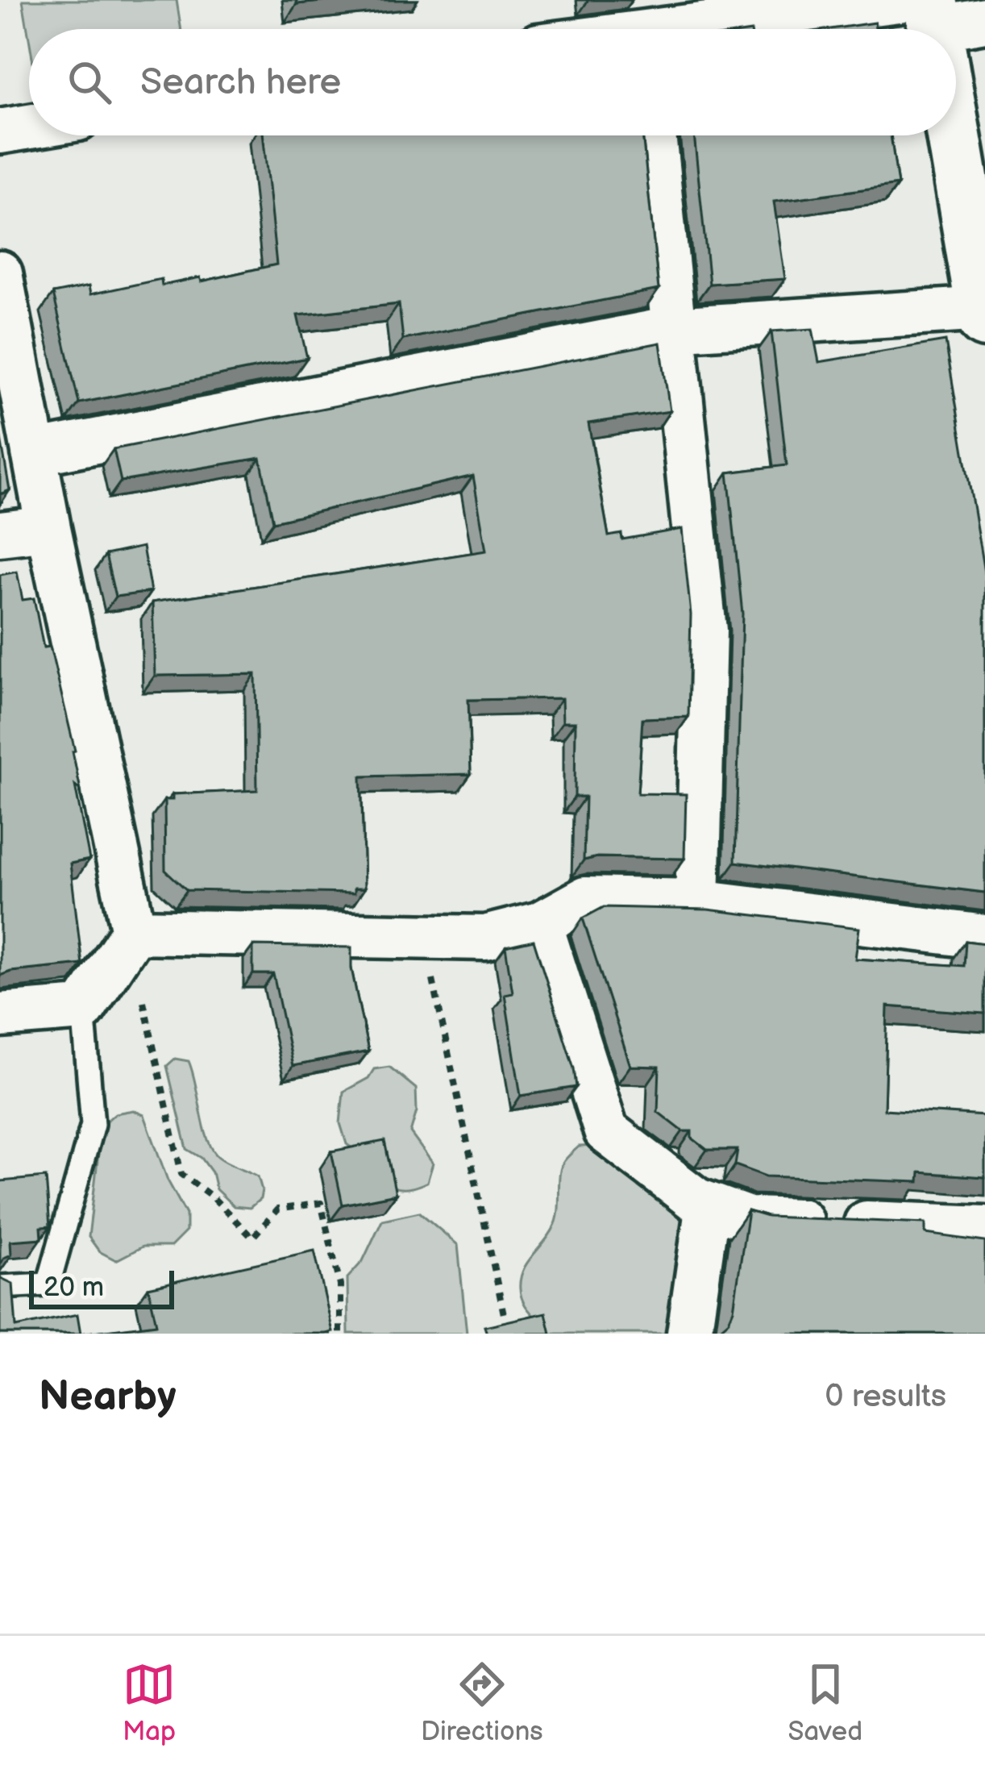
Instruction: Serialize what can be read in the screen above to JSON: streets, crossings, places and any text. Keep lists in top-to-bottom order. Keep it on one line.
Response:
{"scale_bar":"20 m","page":{"search":"Search here","scale":"20 m","heading":["Nearby","0 results"],"nav":["Map","Directions","Saved"]}}
